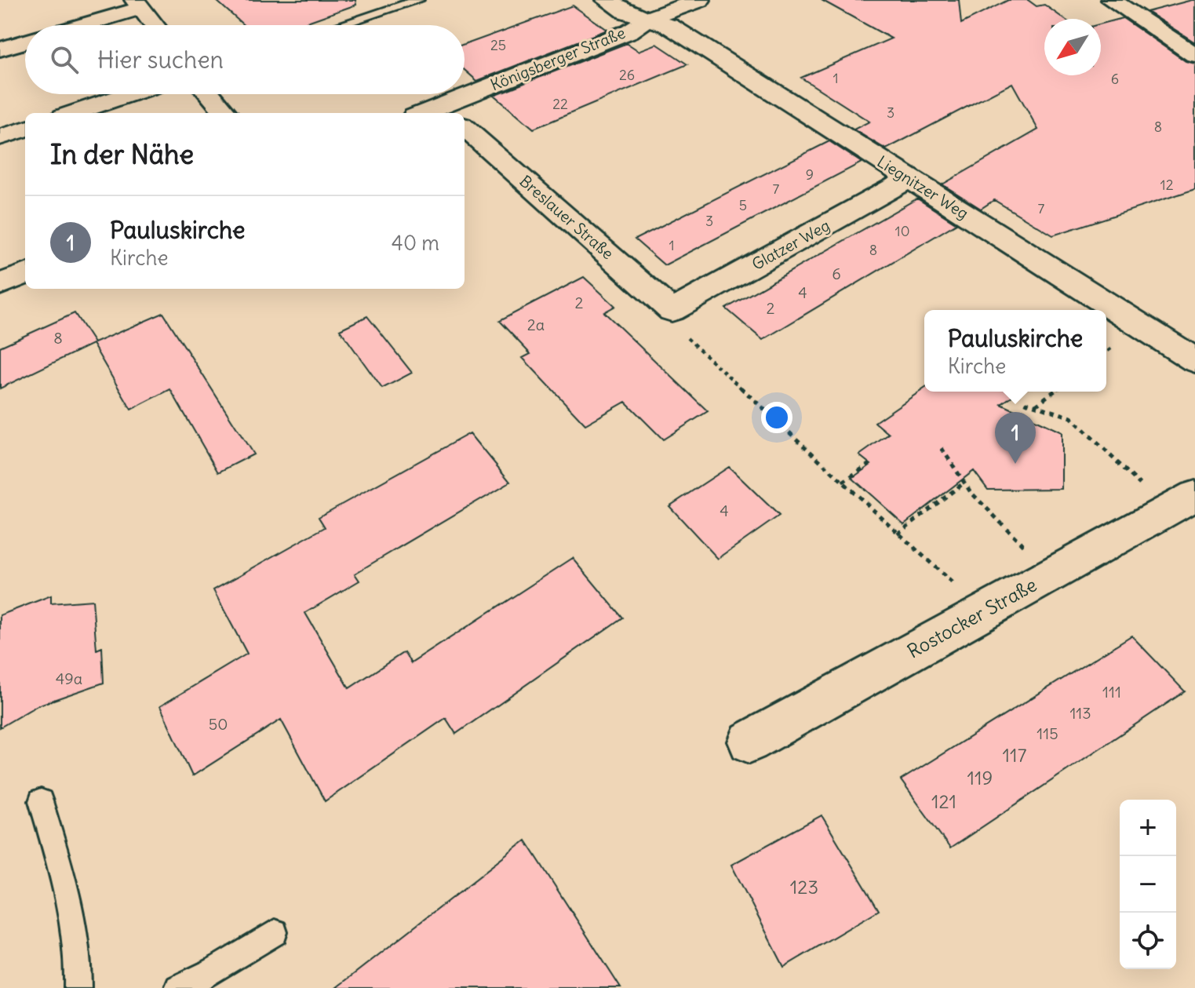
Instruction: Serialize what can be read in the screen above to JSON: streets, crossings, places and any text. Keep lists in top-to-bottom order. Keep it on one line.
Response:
{"streets":{"street":["Königsberger Straße","Liegnitzer Weg","Breslauer Straße","Glatzer Weg","Rostocker Straße"]},"crossings":[["Königsberger Straße","Liegnitzer Weg"],["Liegnitzer Weg","Glatzer Weg"],["Breslauer Straße","Glatzer Weg"]],"house_numbers":["25","26","1","6","22","3","8","9","12","7","5","7","3","10","1","8","6","4","2","2","2a","8","4","49a","111","113","50","115","117","119","121","123"],"north":"bottom left","page":{"search":"Hier suchen","heading":"In der Nähe","list":[{"mark":"1","name":"Pauluskirche","note":"Kirche","value":"40 m"}],"popup":["Pauluskirche","Kirche"],"pins":"1","map_buttons":["+","−"]}}
